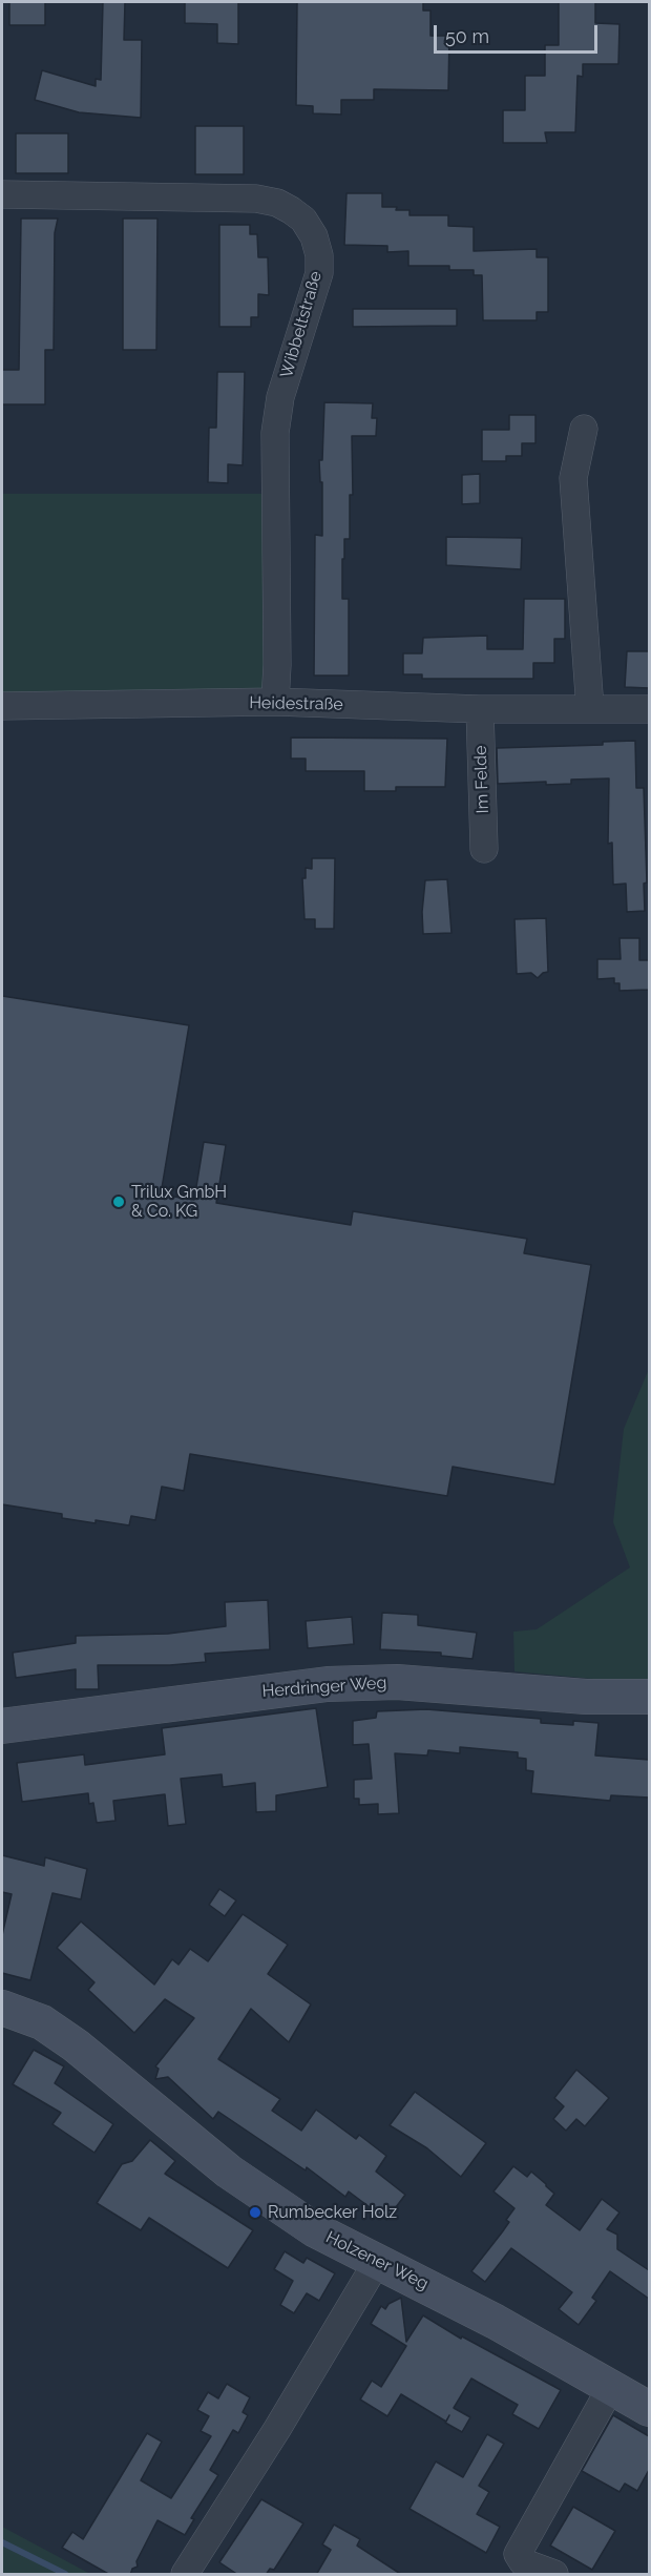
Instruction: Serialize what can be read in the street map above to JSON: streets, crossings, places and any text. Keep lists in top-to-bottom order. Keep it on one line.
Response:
{"streets":{"main road":["Herdringer Weg","Holzener Weg"],"street":["Wibbeltstraße","Heidestraße","Im Felde"]},"crossings":[["Wibbeltstraße","Heidestraße"],["Heidestraße","Im Felde"]],"places":["Trilux GmbH & Co. KG","Rumbecker Holz"],"scale_bar":"50 m"}
